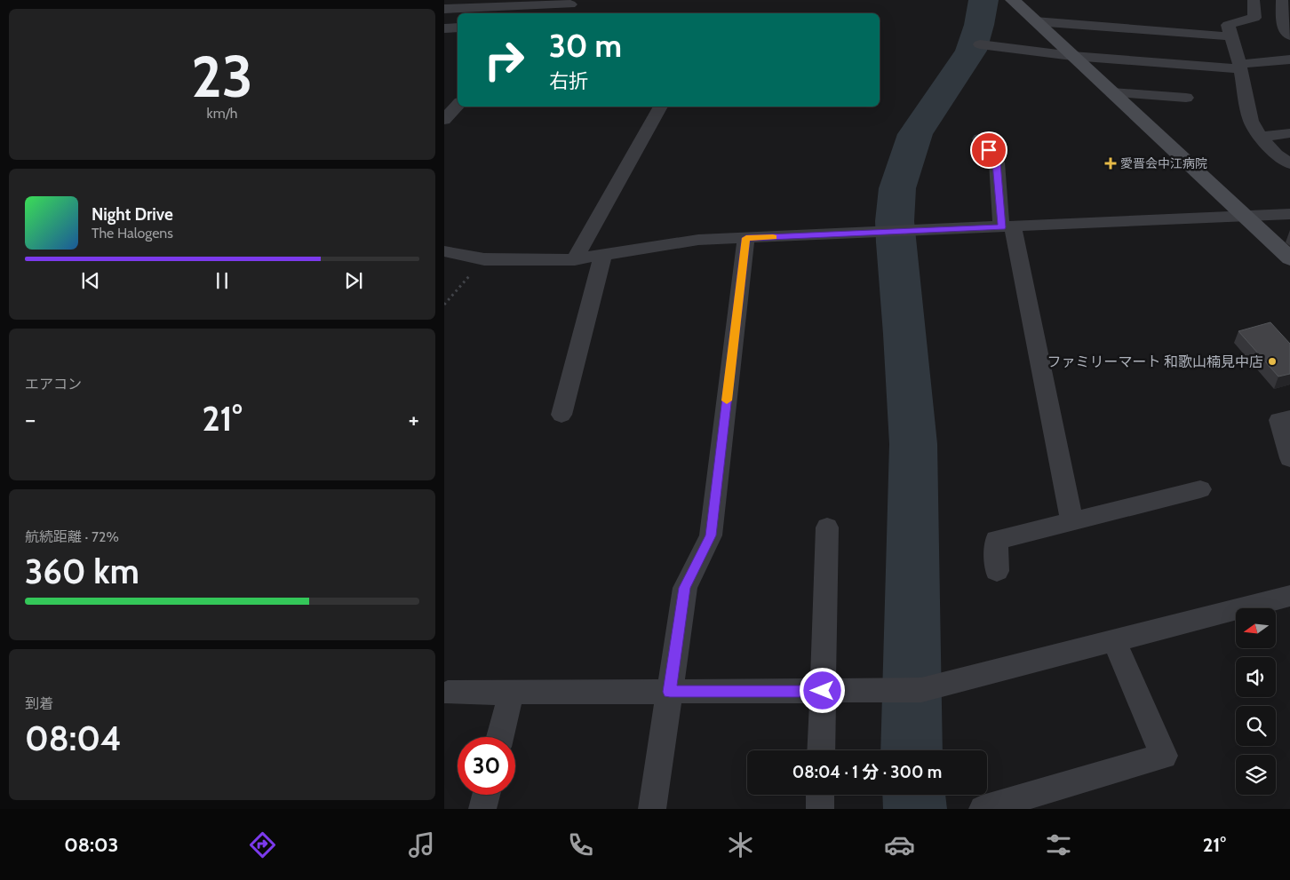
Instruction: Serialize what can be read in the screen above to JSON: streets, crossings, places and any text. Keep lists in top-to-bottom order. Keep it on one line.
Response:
{"places":{"health":["愛晋会中江病院"],"other":["ファミリーマート 和歌山楠見中店"]},"north":"left","page":{"tile":[["23","km/h"],"エアコン",["航続距離 · 72%","360 km"],["到着","08:04"]],"turn":["30 m","右折"],"song":["Night Drive","The Halogens"],"heat":["−","21°","+"],"limit":"30","trip":"08:04 · 1 分 · 300 m","tabs":["08:03","21°"]}}
